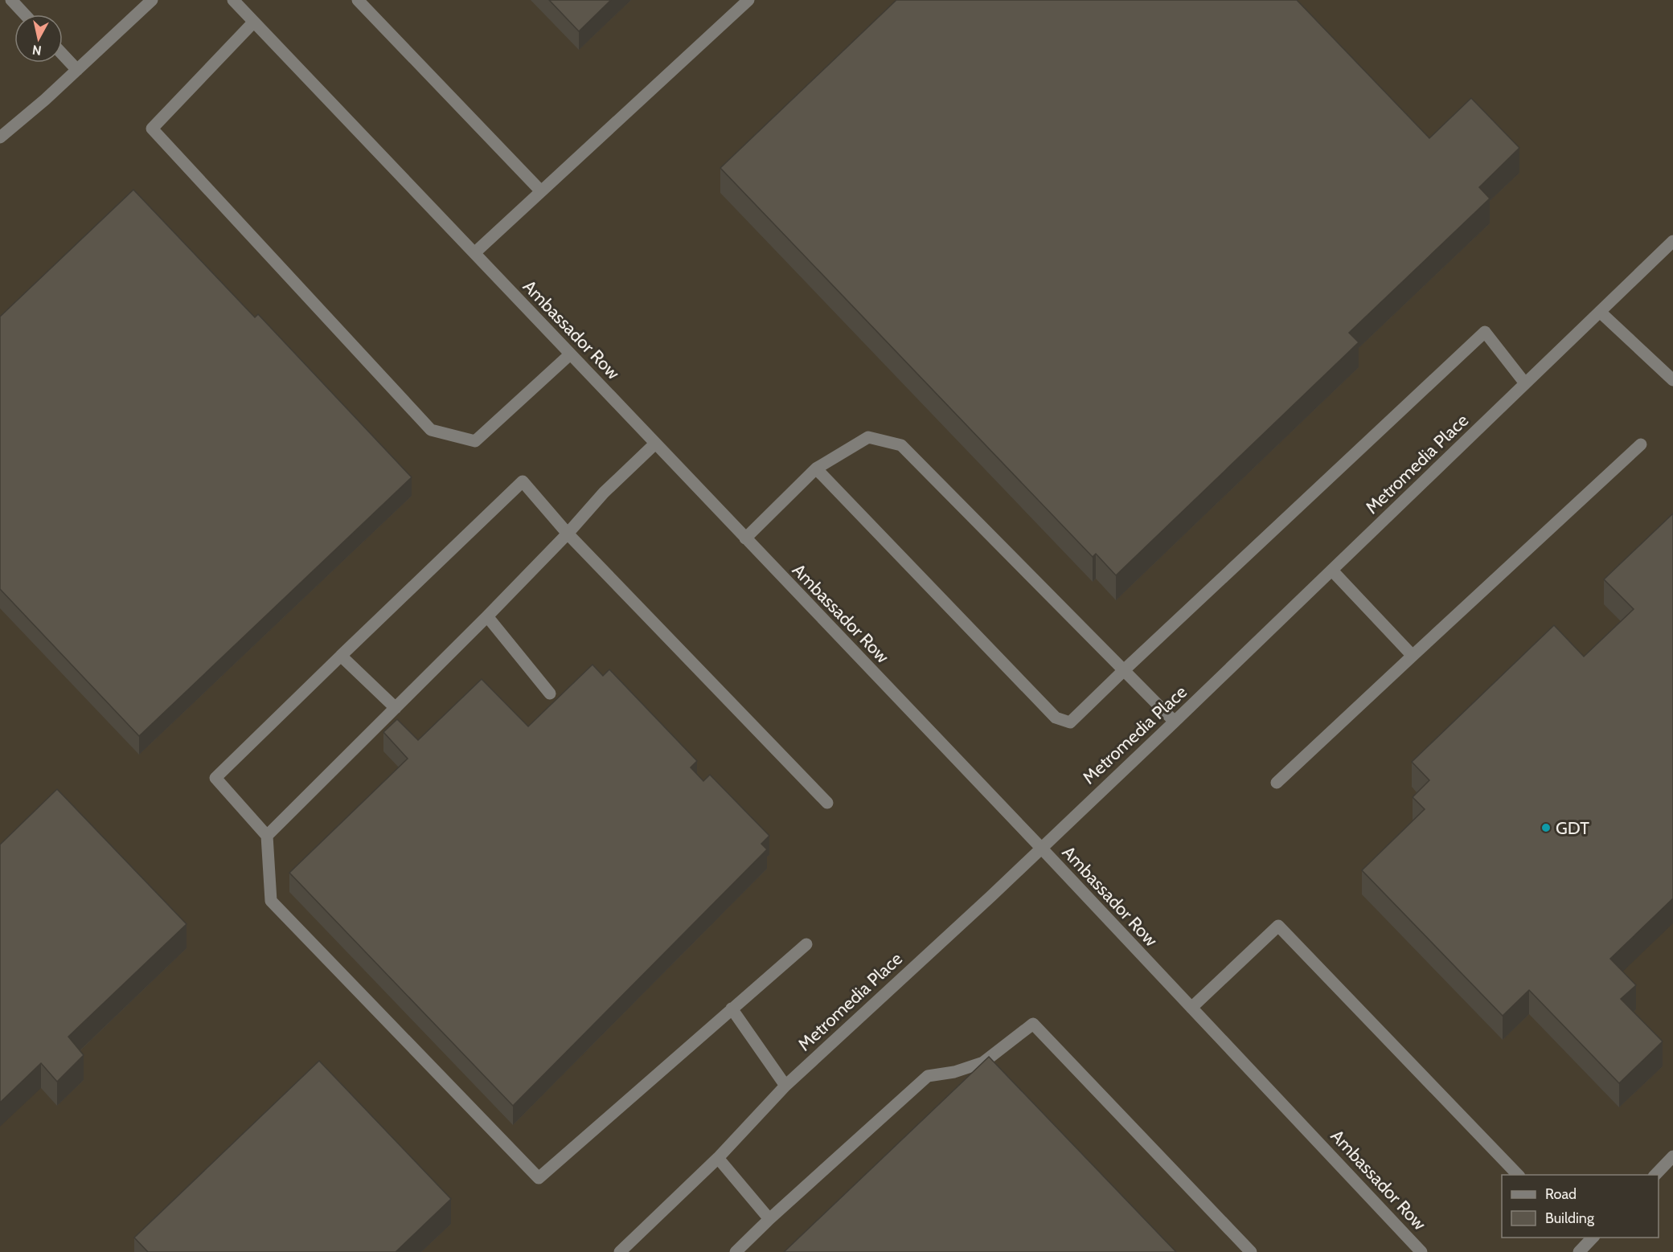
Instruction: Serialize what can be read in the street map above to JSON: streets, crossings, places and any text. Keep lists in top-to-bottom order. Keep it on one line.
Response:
{"streets":{"street":["Ambassador Row","Metromedia Place"]},"crossings":[["Ambassador Row","Metromedia Place"]],"places":["GDT"],"legend":["Road","Building"],"north":"bottom"}
